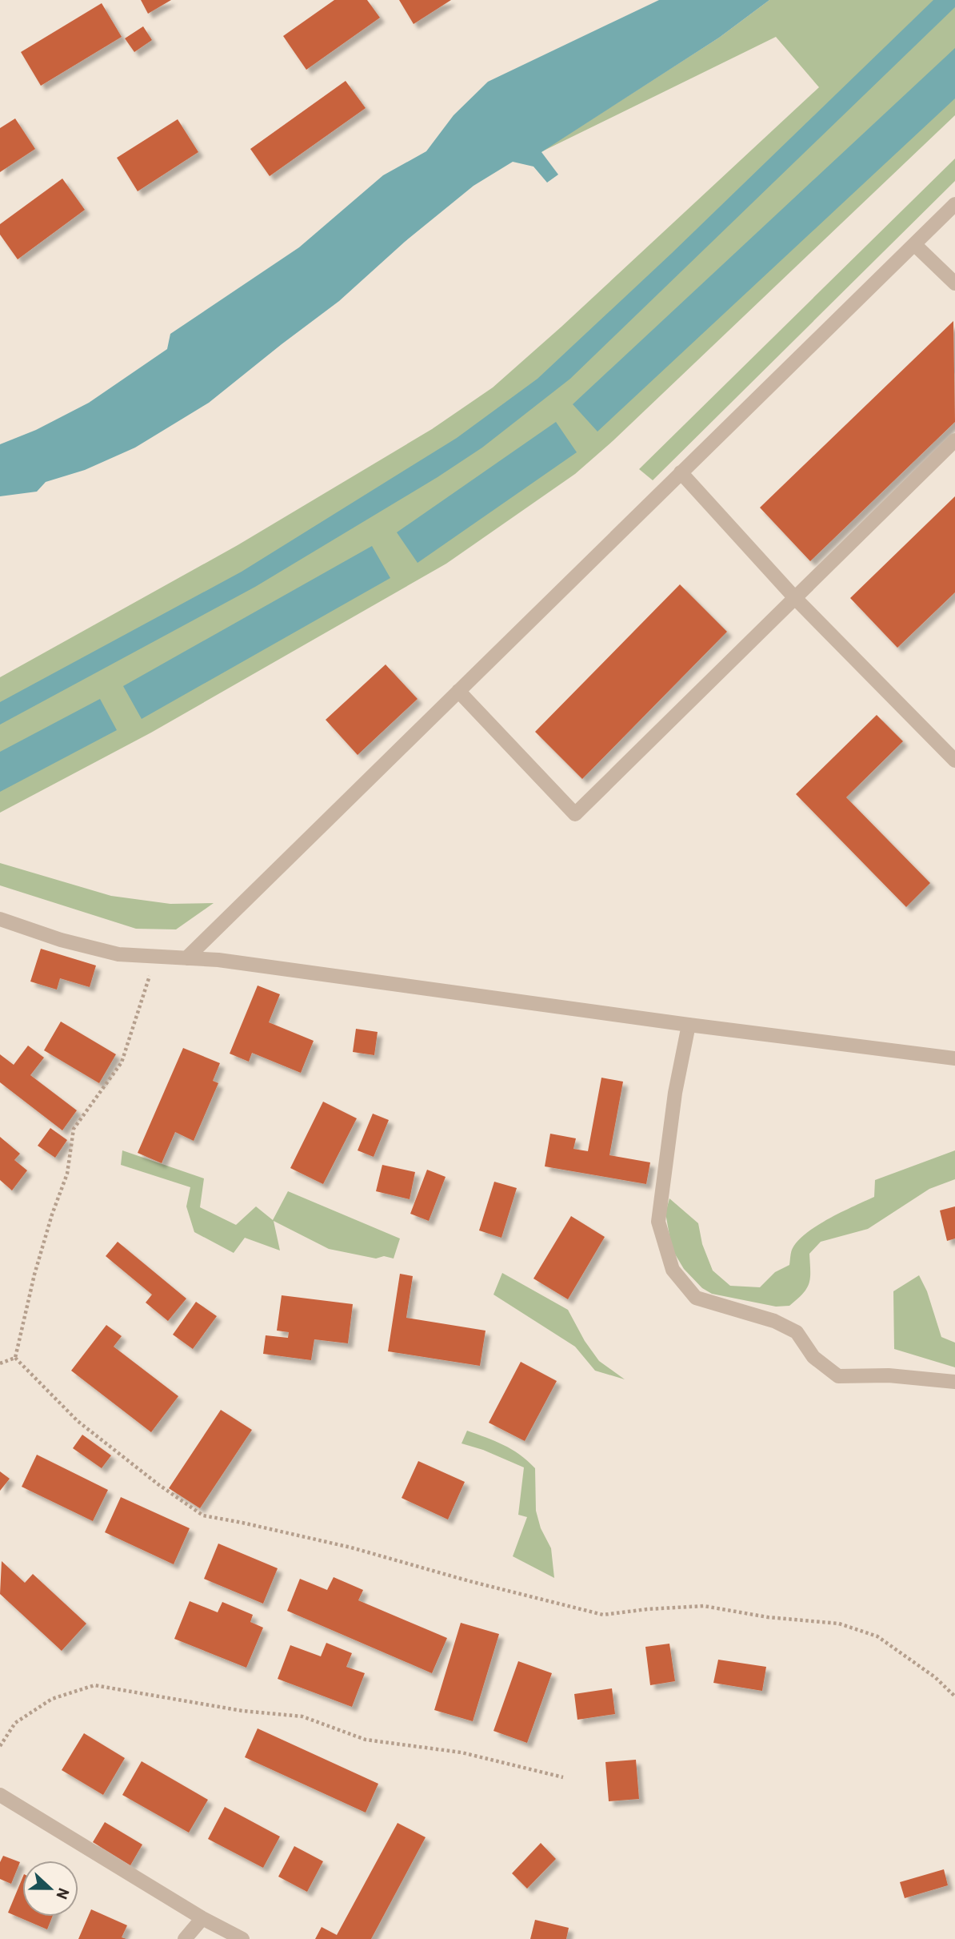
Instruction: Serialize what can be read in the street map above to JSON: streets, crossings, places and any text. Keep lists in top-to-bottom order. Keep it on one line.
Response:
{"north":"right"}
